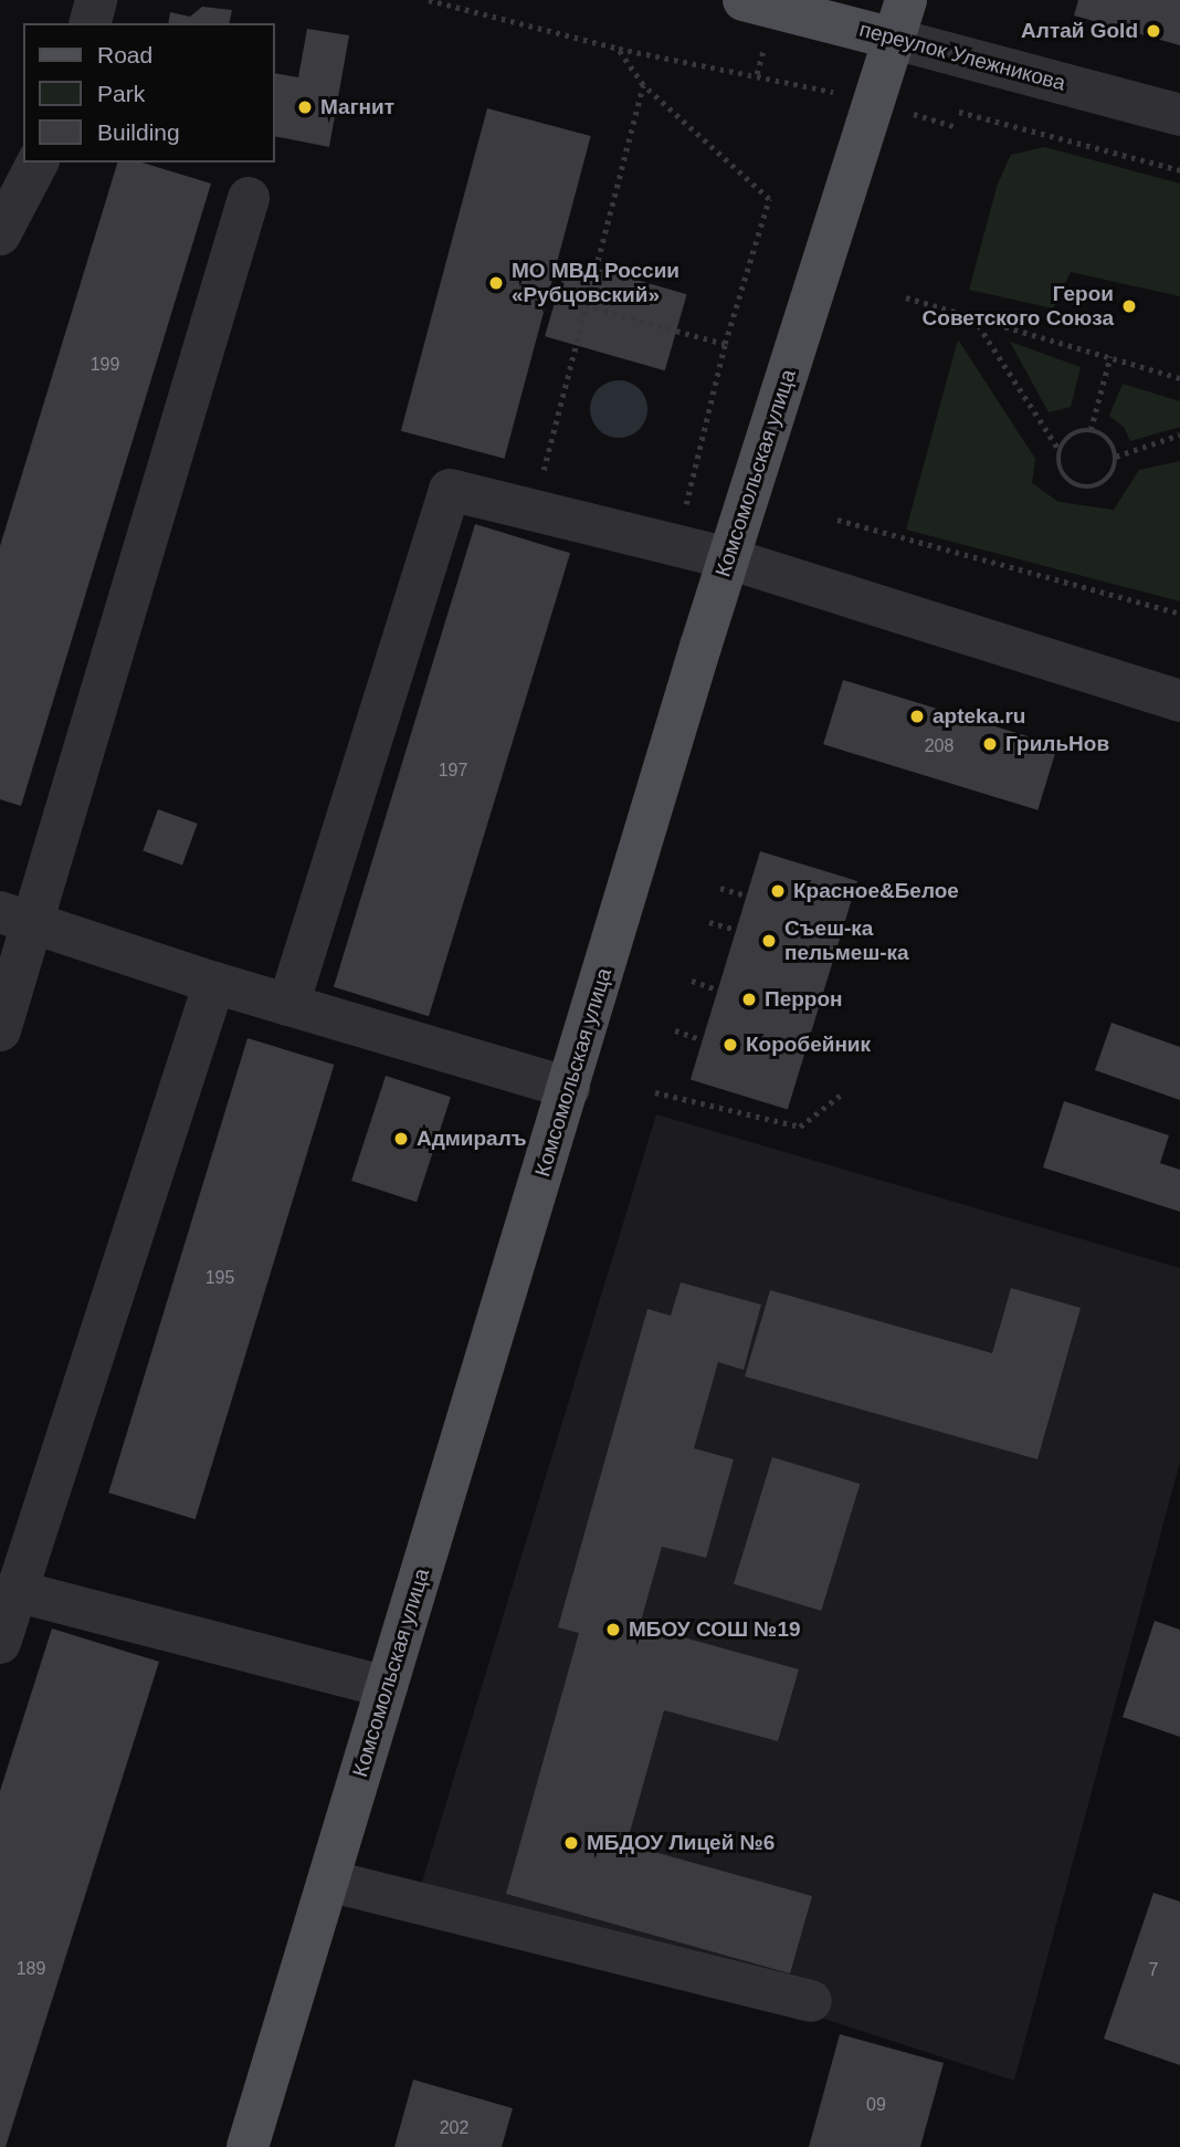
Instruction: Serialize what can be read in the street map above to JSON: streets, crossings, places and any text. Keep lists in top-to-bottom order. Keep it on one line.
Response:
{"streets":{"main road":["переулок Улежникова","Комсомольская улица"]},"crossings":[["переулок Улежникова","Комсомольская улица"]],"places":["Алтай Gold","Магнит","МО МВД России «Рубцовский»","Герои Советского Союза","apteka.ru","ГрильНов","Красное&Белое","Съеш-ка пельмеш-ка","Перрон","Коробейник","Адмиралъ","МБОУ СОШ №19","МБДОУ Лицей №6"],"house_numbers":["199","208","197","195","189","7","09","202"],"legend":["Road","Park","Building"]}
